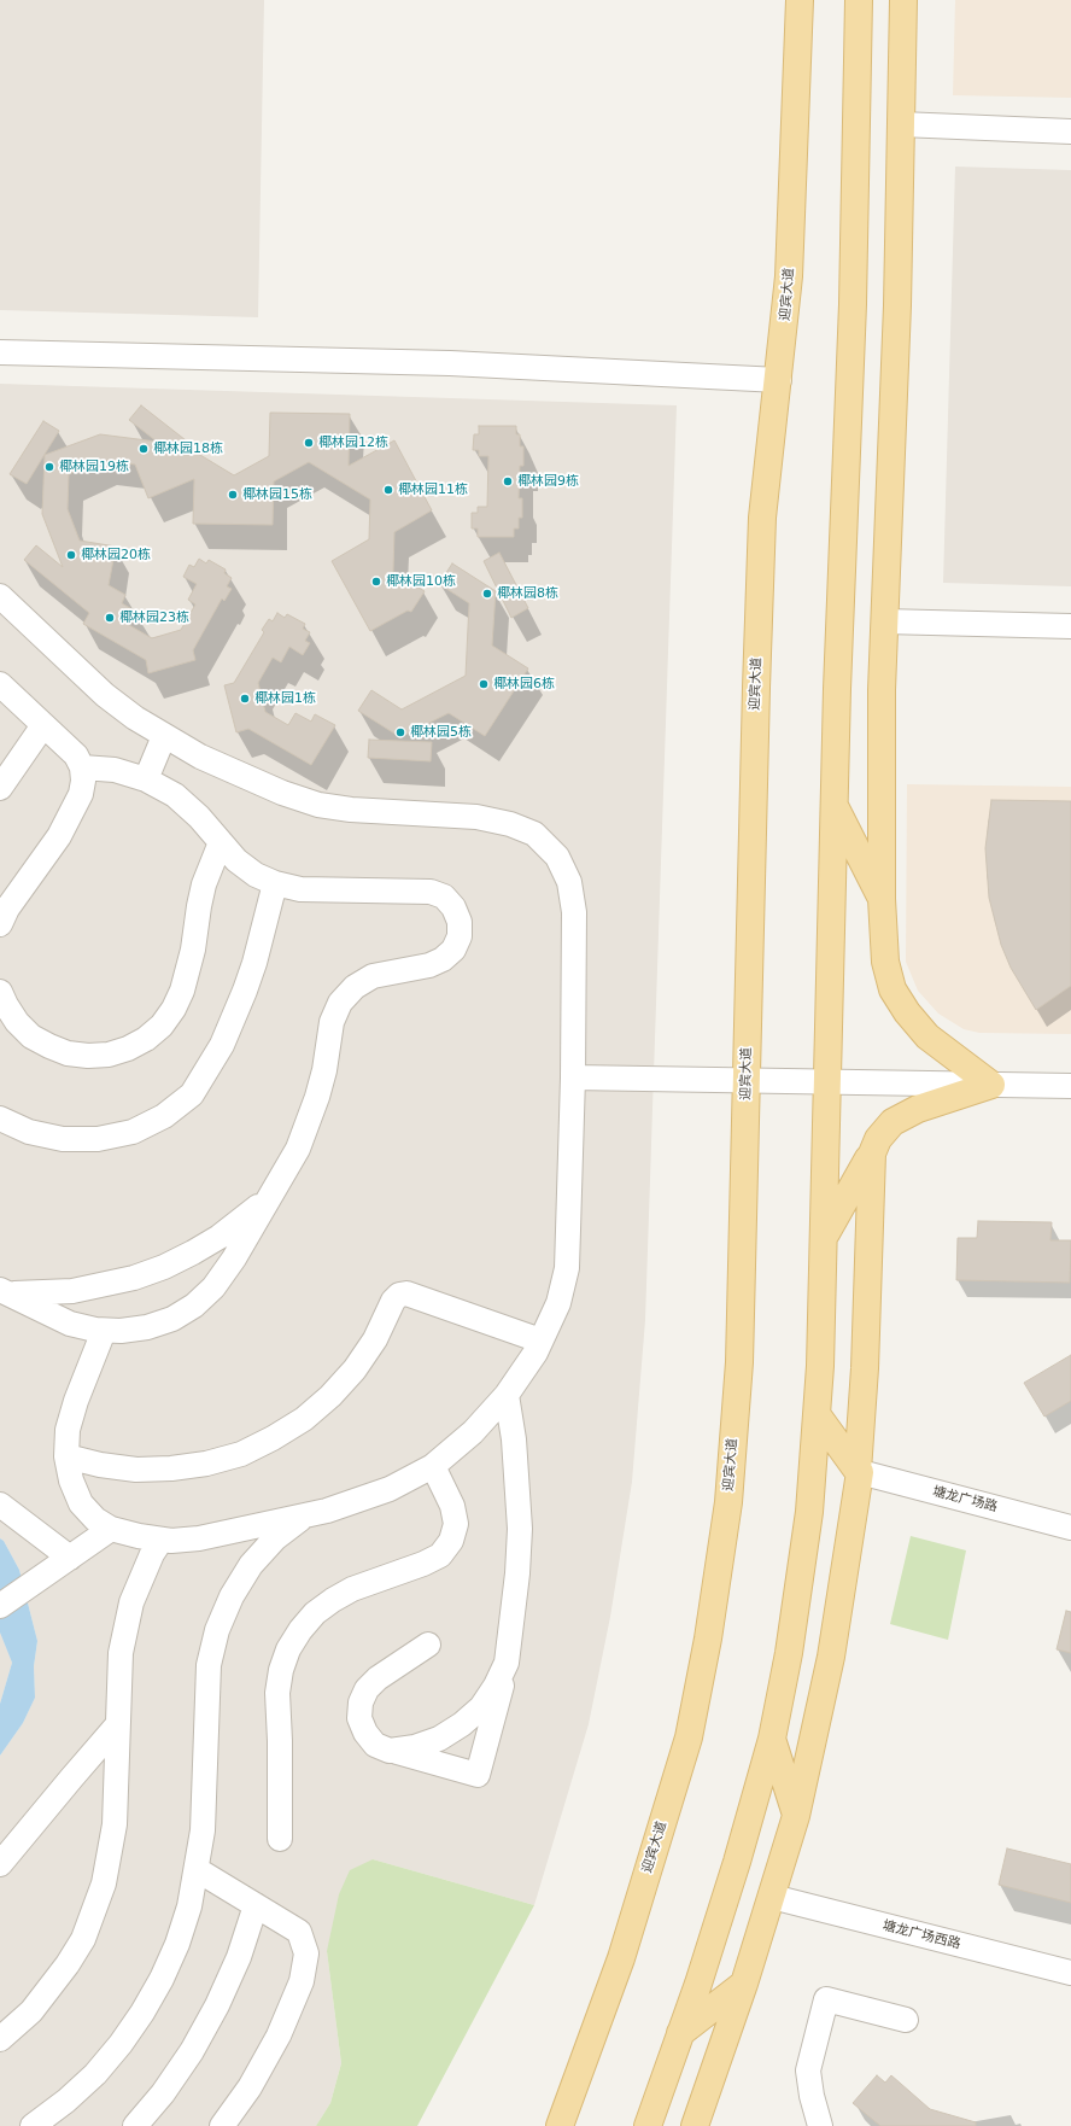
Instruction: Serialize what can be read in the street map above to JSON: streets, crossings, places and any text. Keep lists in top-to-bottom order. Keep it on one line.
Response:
{"streets":{"main road":["迎宾大道"],"street":["塘龙广场路","塘龙广场西路"]},"places":["椰林园12栋","椰林园18栋","椰林园19栋","椰林园9栋","椰林园11栋","椰林园15栋","椰林园20栋","椰林园10栋","椰林园8栋","椰林园23栋","椰林园6栋","椰林园1栋","椰林园5栋"]}
